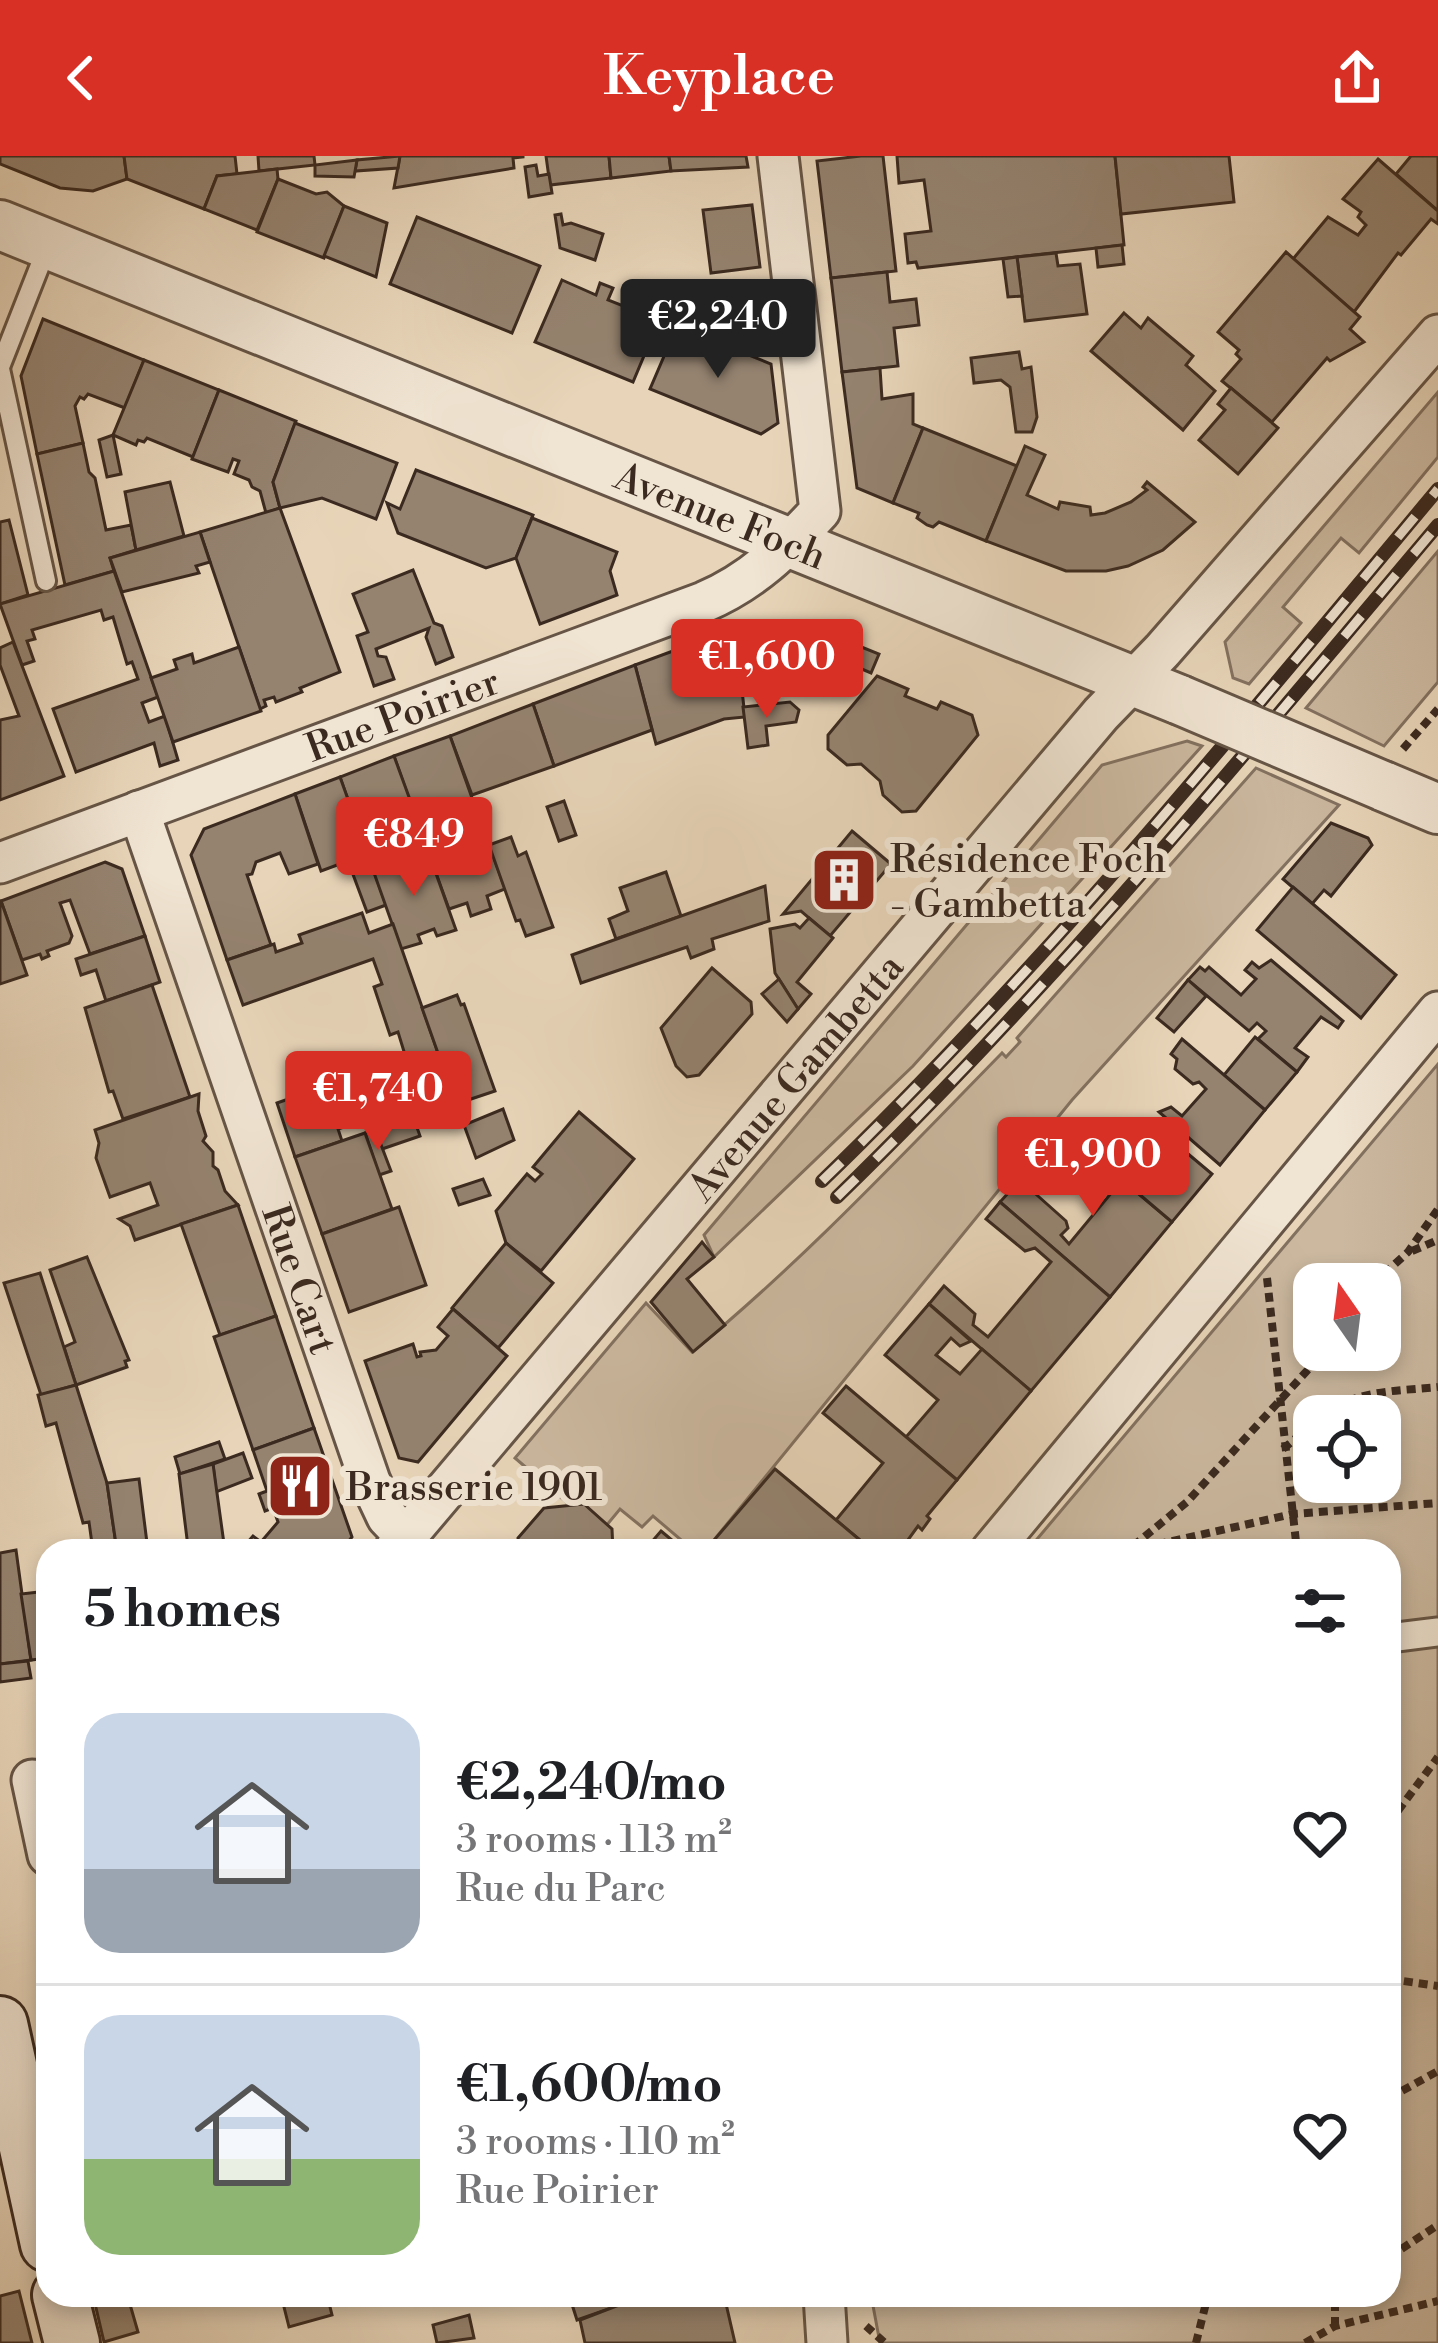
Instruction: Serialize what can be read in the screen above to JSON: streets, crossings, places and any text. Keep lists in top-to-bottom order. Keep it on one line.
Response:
{"streets":{"street":["Avenue Foch","Rue Poirier","Avenue Gambetta","Rue Cart"]},"crossings":[["Avenue Foch","Rue Poirier"],["Avenue Foch","Avenue Gambetta"],["Rue Poirier","Rue Cart"]],"places":{"building":["Résidence Foch - Gambetta"],"restaurant":["Brasserie 1901"]},"north":"top","page":{"header":"Keyplace","price":["€2,240","€1,600","€849","€1,740","€1,900"],"heading":"5 homes","list":[{"name":"€2,240/mo","note":"3 rooms · 113 m² · Rue du Parc"},{"name":"€1,600/mo","note":"3 rooms · 110 m² · Rue Poirier"}]}}
